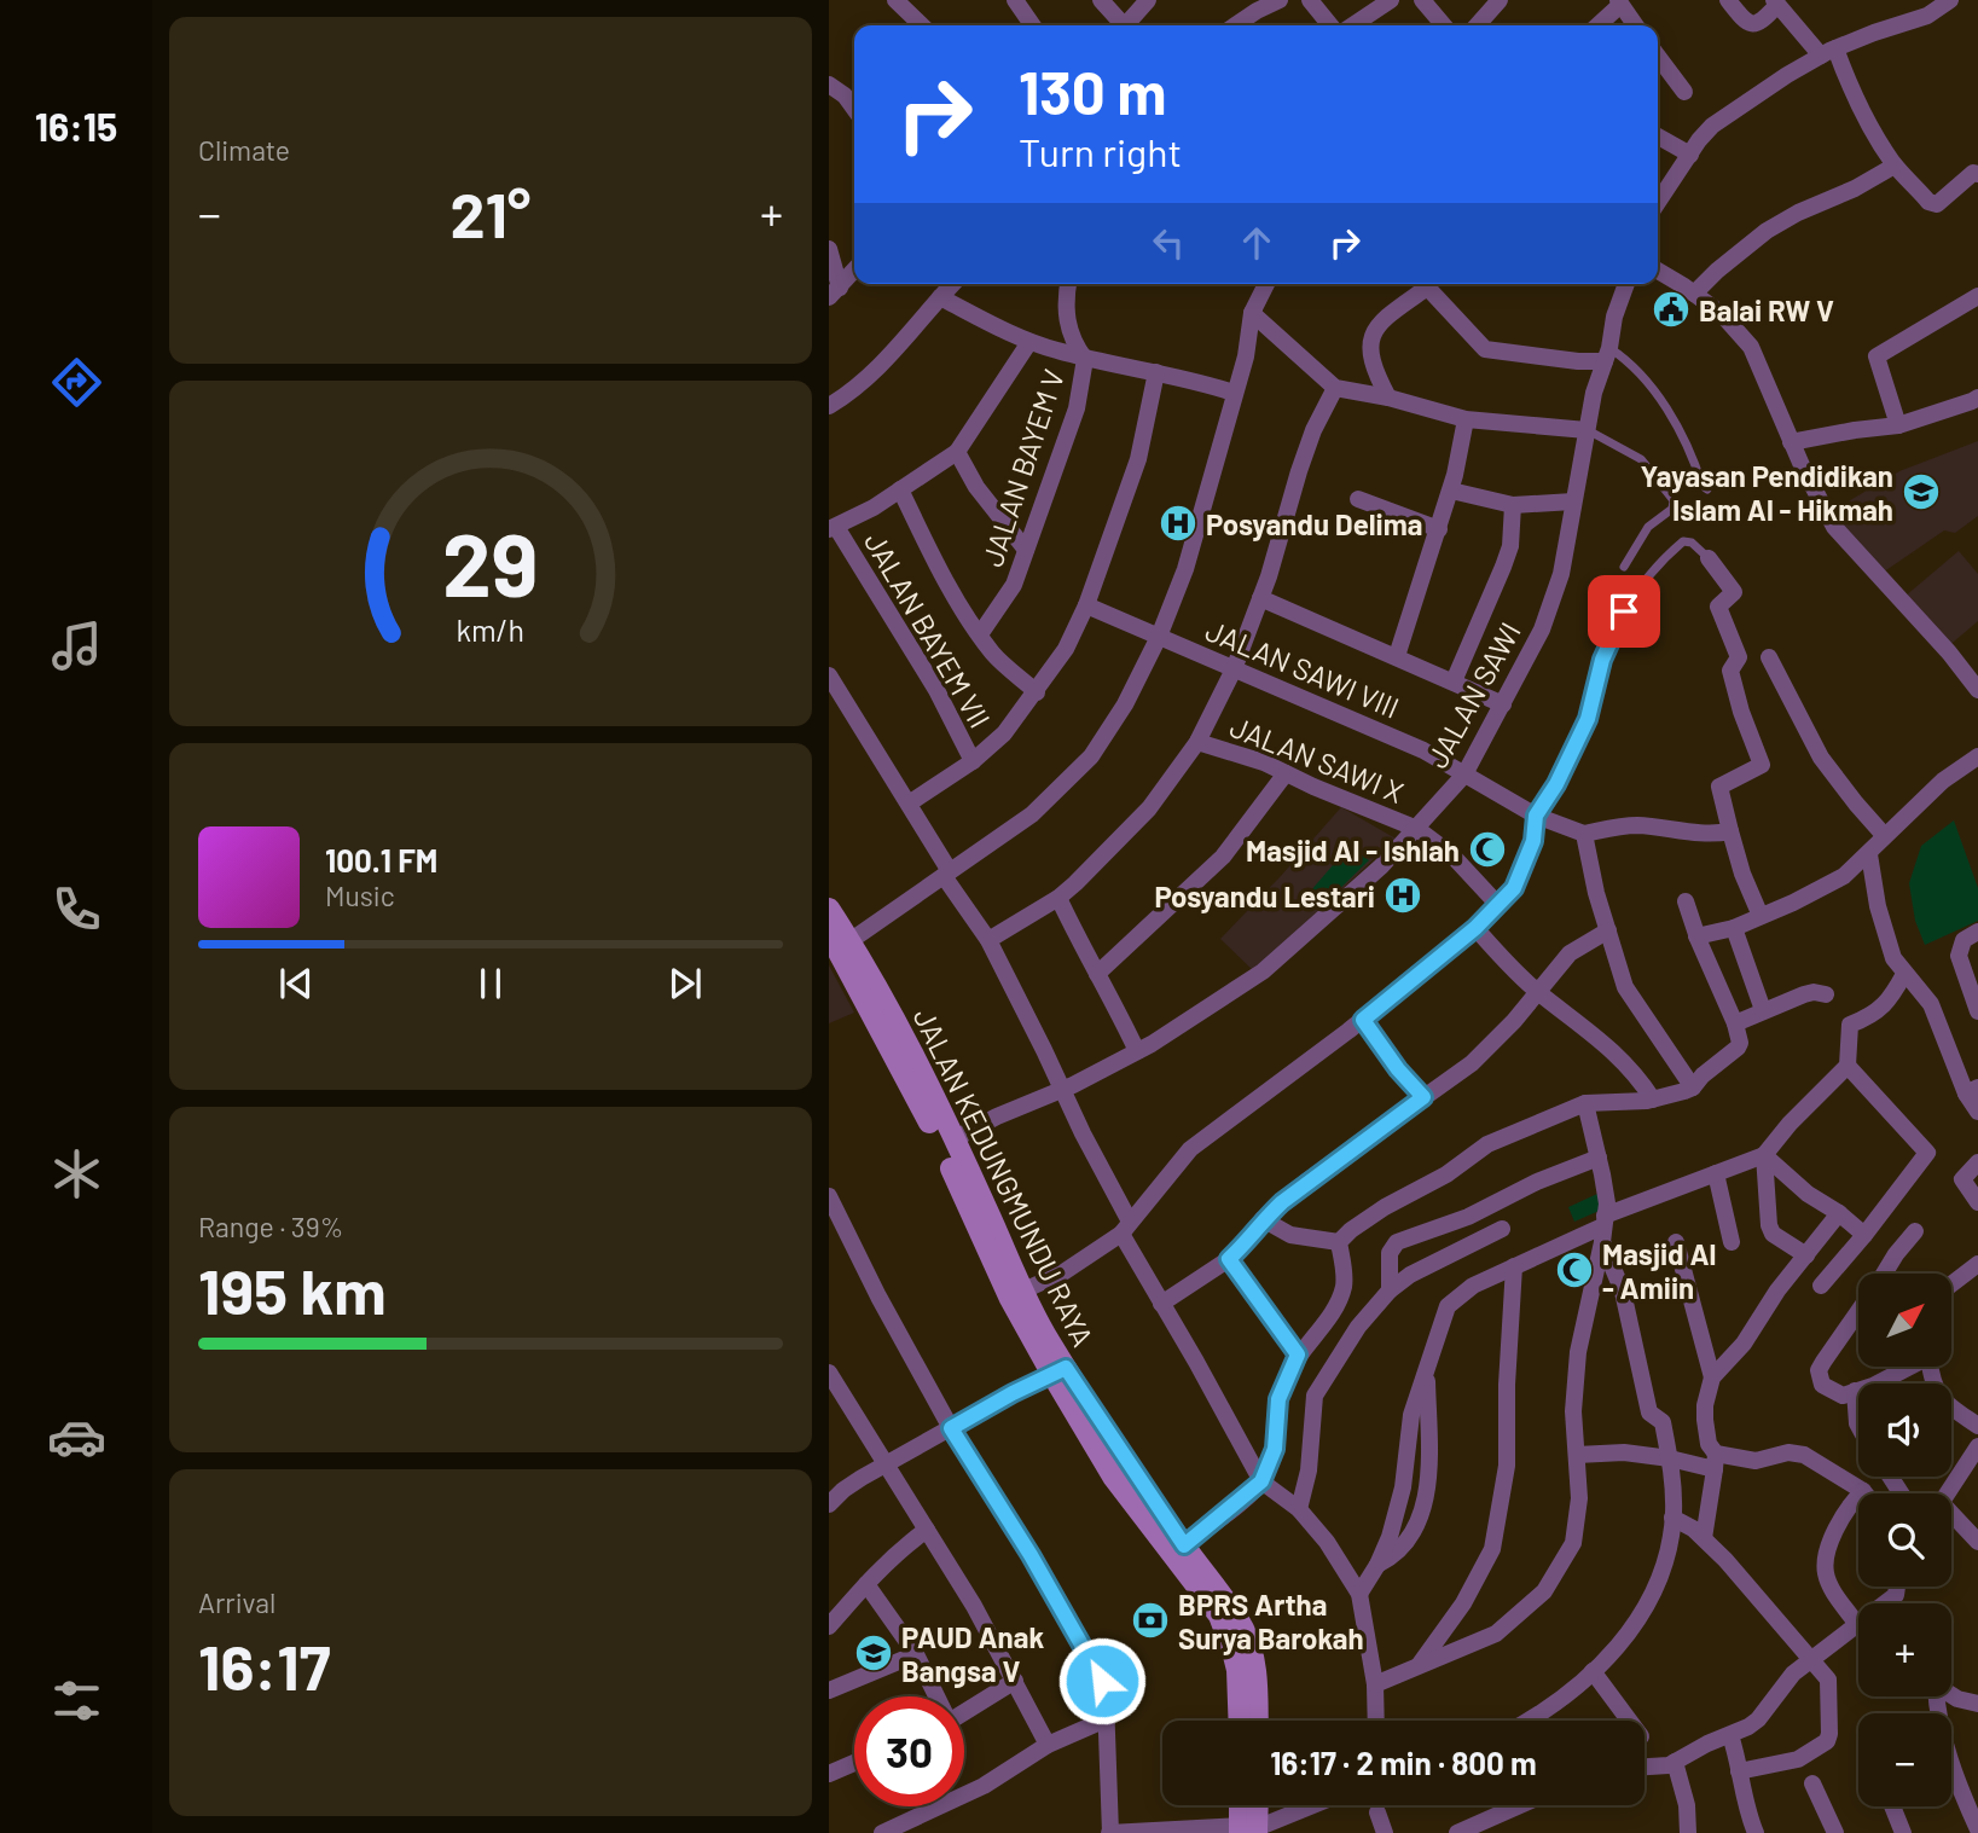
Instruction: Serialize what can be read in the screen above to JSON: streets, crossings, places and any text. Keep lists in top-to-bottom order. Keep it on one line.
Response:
{"streets":{"main road":["JALAN KEDUNGMUNDU RAYA"],"street":["JALAN BAYEM V","JALAN BAYEM VII","JALAN SAWI VIII","JALAN SAWI","JALAN SAWI X"]},"crossings":[["JALAN SAWI VIII","JALAN SAWI"],["JALAN SAWI","JALAN SAWI X"],["JALAN SAWI","JALAN KEDUNGMUNDU RAYA"]],"places":{"public building":["Balai RW V"],"school or university":["Yayasan Pendidikan Islam Al - Hikmah","PAUD Anak Bangsa V"],"hospital":["Posyandu Delima","Posyandu Lestari"],"mosque":["Masjid Al - Ishlah","Masjid Al - Amiin"],"bank":["BPRS Artha Surya Barokah"]},"north":"top right","page":{"tabs":"16:15","tile":["Climate",["Range · 39%","195 km"],["Arrival","16:17"]],"turn":["130 m","Turn right"],"heat":["−","21°","+"],"song":["100.1 FM","Music"],"map_buttons":["+","−"],"limit":"30","trip":"16:17 · 2 min · 800 m","gauge":["29","km/h"]}}
